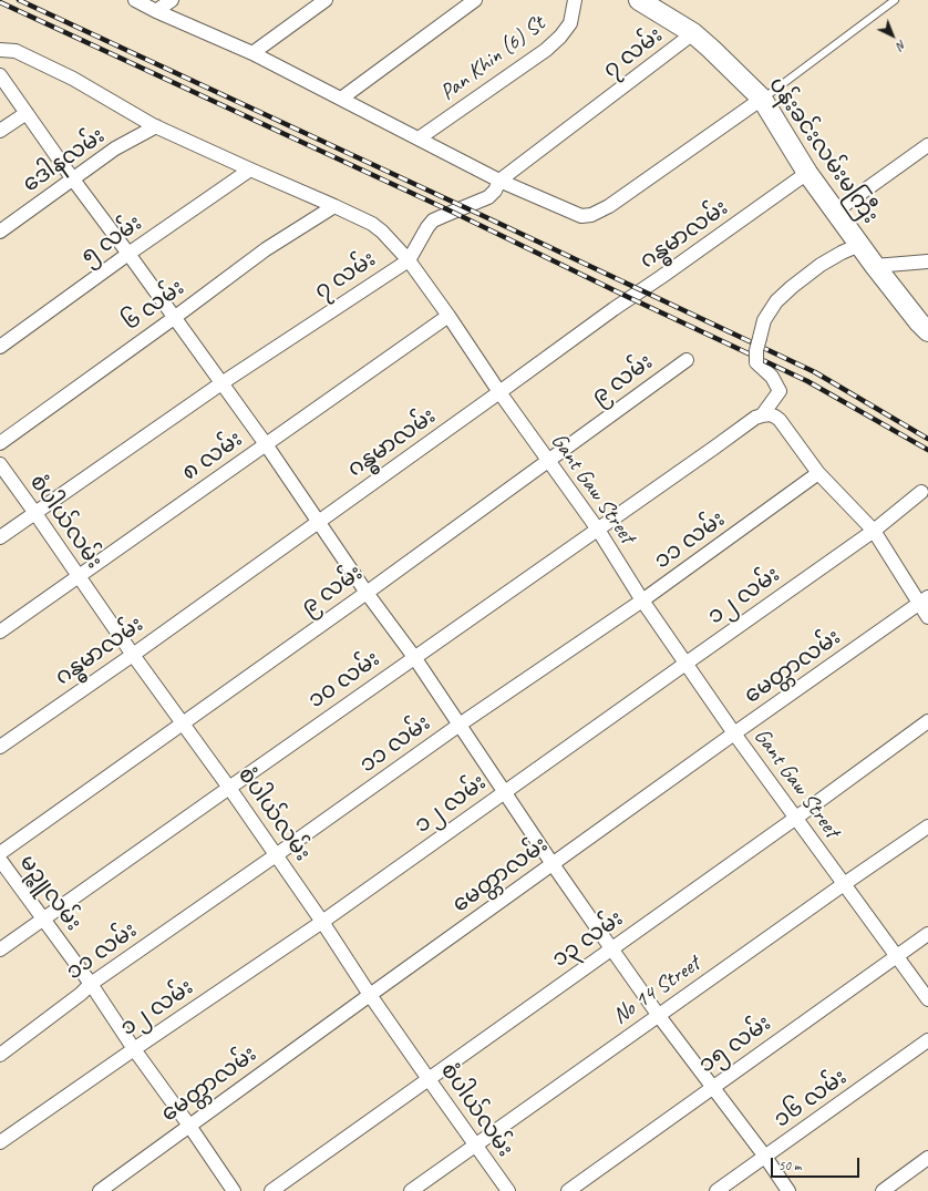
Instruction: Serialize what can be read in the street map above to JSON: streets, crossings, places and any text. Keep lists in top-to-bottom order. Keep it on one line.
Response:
{"streets":{"main road":["ပန်းခင်းလမ်းမကြီး"],"street":["၇ လမ်း","Pan Khin (6) St","ဒေါနလမ်း","ဂန္ဓမာလမ်း","၅ လမ်း","၆ လမ်း","၉ လမ်း","၈ လမ်း","Gant Gaw Street","စံပါယ်လမ်း","၁၁ လမ်း","၁၂ လမ်း","မေတ္တာလမ်း","၁၀ လမ်း","မဉ္ဇူလမ်း","၁၃ လမ်း","No 14 Street","၁၅ လမ်း","၁၆ လမ်း"]},"crossings":[["၇ လမ်း","ပန်းခင်းလမ်းမကြီး"],["၇ လမ်း","Gant Gaw Street"],["၇ လမ်း","စံပါယ်လမ်း"],["ပန်းခင်းလမ်းမကြီး","ဂန္ဓမာလမ်း"],["ဒေါနလမ်း","Gant Gaw Street"],["ဂန္ဓမာလမ်း","Gant Gaw Street"],["ဂန္ဓမာလမ်း","စံပါယ်လမ်း"],["၅ လမ်း","Gant Gaw Street"],["၆ လမ်း","Gant Gaw Street"],["၉ လမ်း","Gant Gaw Street"],["၉ လမ်း","စံပါယ်လမ်း"],["၈ လမ်း","Gant Gaw Street"],["၈ လမ်း","စံပါယ်လမ်း"],["Gant Gaw Street","၁၁ လမ်း"],["Gant Gaw Street","၁၂ လမ်း"],["Gant Gaw Street","မေတ္တာလမ်း"],["Gant Gaw Street","၁၀ လမ်း"],["Gant Gaw Street","၁၃ လမ်း"],["Gant Gaw Street","No 14 Street"],["Gant Gaw Street","၁၅ လမ်း"],["စံပါယ်လမ်း","၁၁ လမ်း"],["စံပါယ်လမ်း","၁၂ လမ်း"],["စံပါယ်လမ်း","မေတ္တာလမ်း"],["စံပါယ်လမ်း","၁၀ လမ်း"],["စံပါယ်လမ်း","၁၃ လမ်း"],["စံပါယ်လမ်း","No 14 Street"],["၁၁ လမ်း","မဉ္ဇူလမ်း"],["၁၂ လမ်း","မဉ္ဇူလမ်း"],["မေတ္တာလမ်း","မဉ္ဇူလမ်း"],["၁၀ လမ်း","မဉ္ဇူလမ်း"]],"scale_bar":"50 m","north":"bottom right"}
